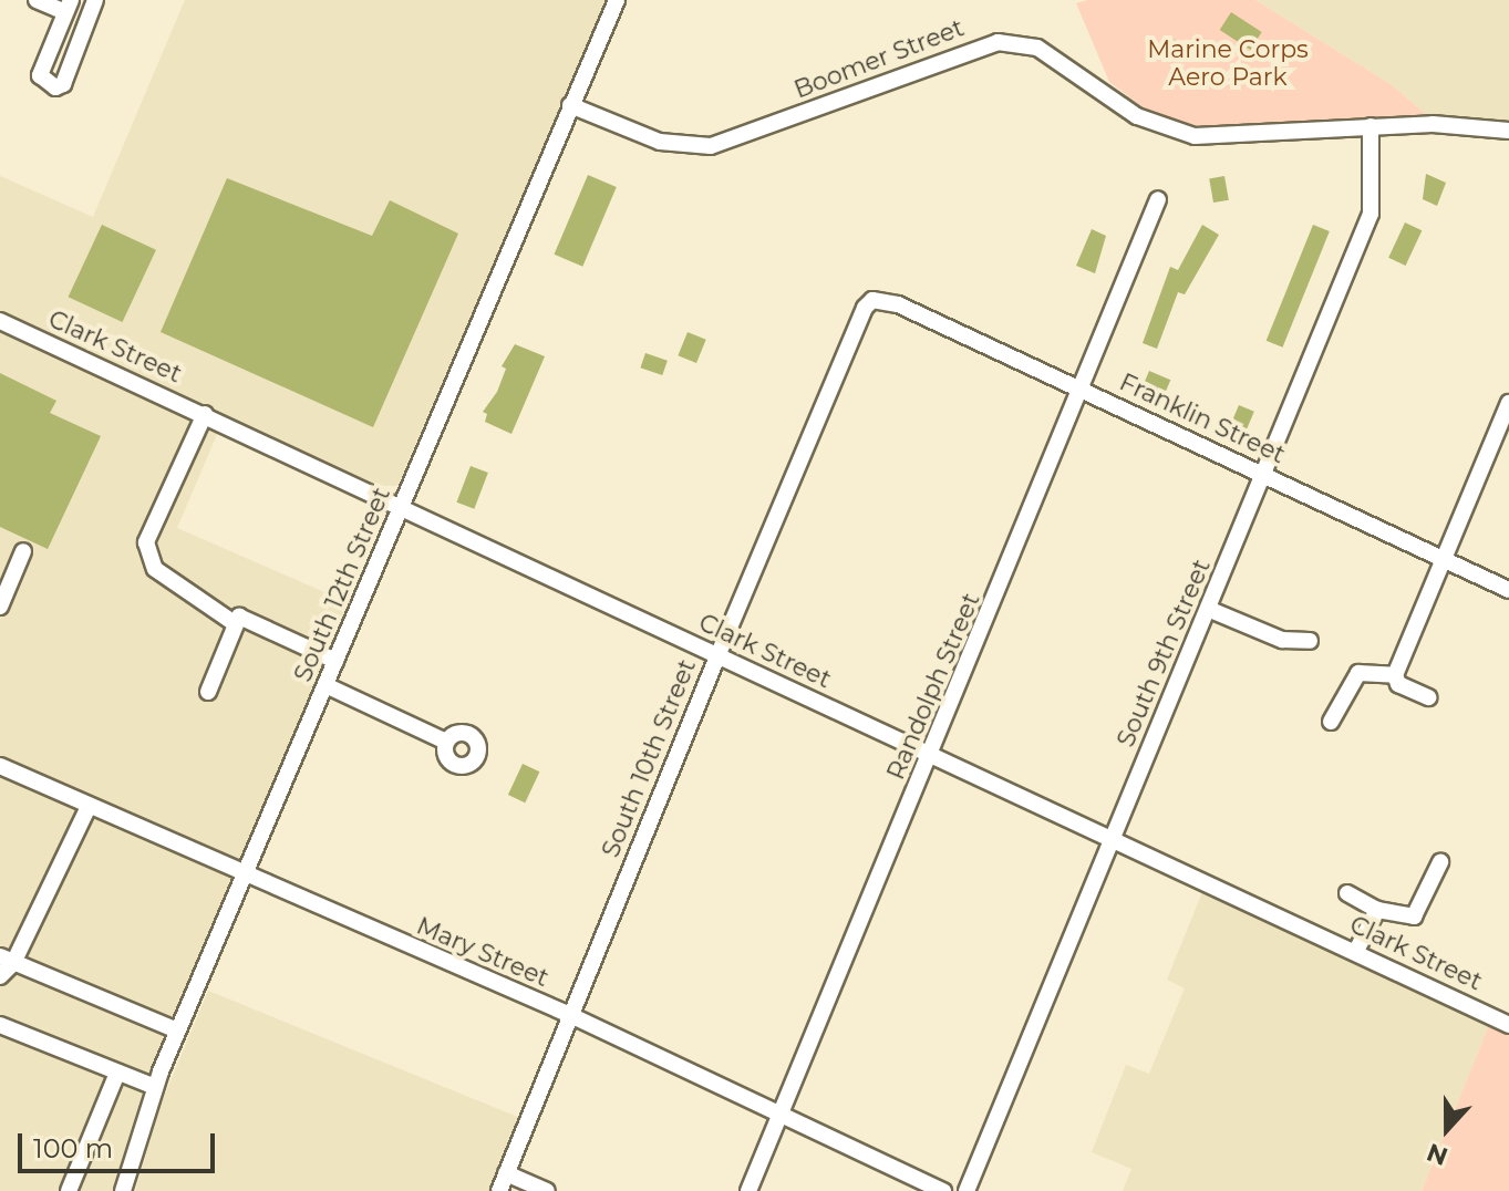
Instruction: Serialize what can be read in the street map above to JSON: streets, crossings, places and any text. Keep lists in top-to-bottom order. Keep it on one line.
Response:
{"streets":{"street":["Boomer Street","Clark Street","Franklin Street","South 12th Street","South 9th Street","Randolph Street","South 10th Street","Mary Street"]},"crossings":[["Boomer Street","South 12th Street"],["Boomer Street","South 9th Street"],["Clark Street","South 12th Street"],["Clark Street","South 9th Street"],["Clark Street","Randolph Street"],["Clark Street","South 10th Street"],["Franklin Street","South 9th Street"],["Franklin Street","Randolph Street"],["Franklin Street","South 10th Street"],["South 12th Street","Mary Street"],["Randolph Street","Mary Street"],["South 10th Street","Mary Street"]],"parks":["Marine Corps Aero Park"],"scale_bar":"100 m","north":"bottom"}
